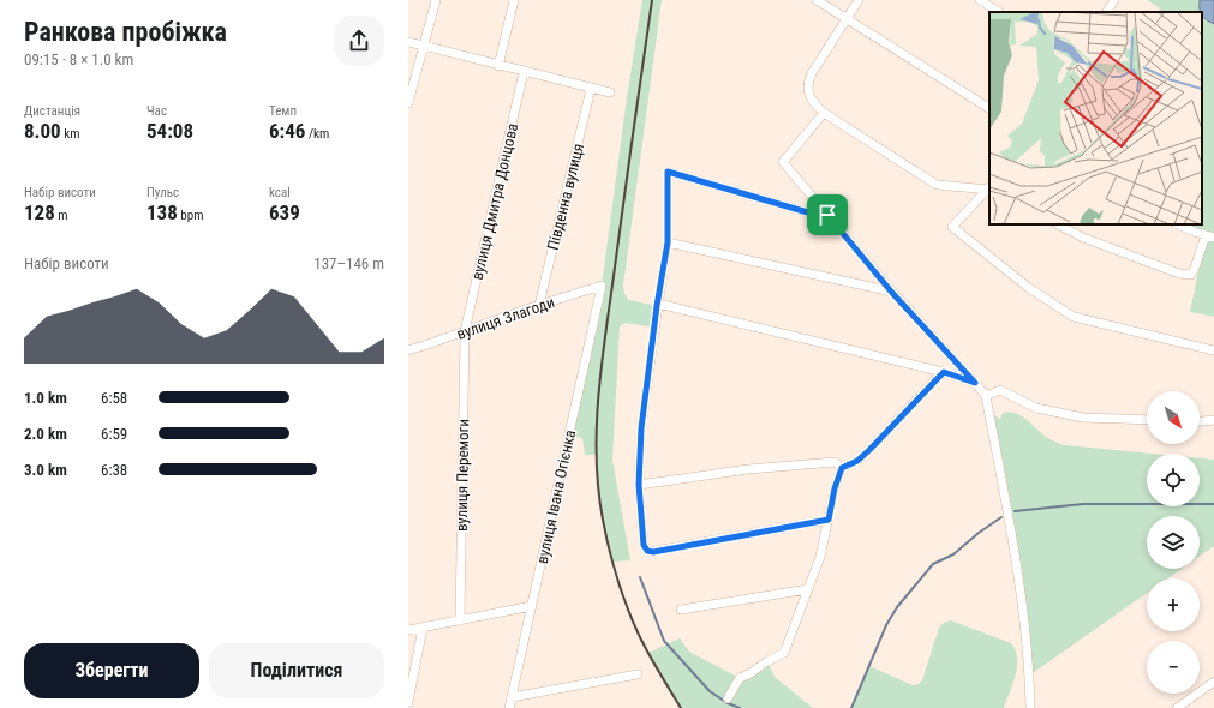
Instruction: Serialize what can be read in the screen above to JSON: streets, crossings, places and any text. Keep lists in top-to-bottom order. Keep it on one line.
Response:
{"streets":{"street":["Південна вулиця","вулиця Дмитра Донцова","вулиця Злагоди","вулиця Перемоги","вулиця Івана Огієнка"]},"crossings":[["Південна вулиця","вулиця Злагоди"],["вулиця Дмитра Донцова","вулиця Злагоди"],["вулиця Дмитра Донцова","вулиця Перемоги"],["вулиця Злагоди","вулиця Перемоги"],["вулиця Злагоди","вулиця Івана Огієнка"]],"north":"bottom right","page":{"heading":["Ранкова пробіжка","09:15 · 8 × 1.0 km"],"stats":[["Дистанція","8.00 km"],["Час","54:08"],["Темп","6:46 /km"],["Набір висоти","128 m"],["Пульс","138 bpm"],["kcal","639"]],"chart":["Набір висоти","137–146 m"],"list":[{"name":"1.0 km","note":"6:58"},{"name":"2.0 km","note":"6:59"},{"name":"3.0 km","note":"6:38"}],"map_buttons":["+","−"],"buttons":["Зберегти","Поділитися"]}}
